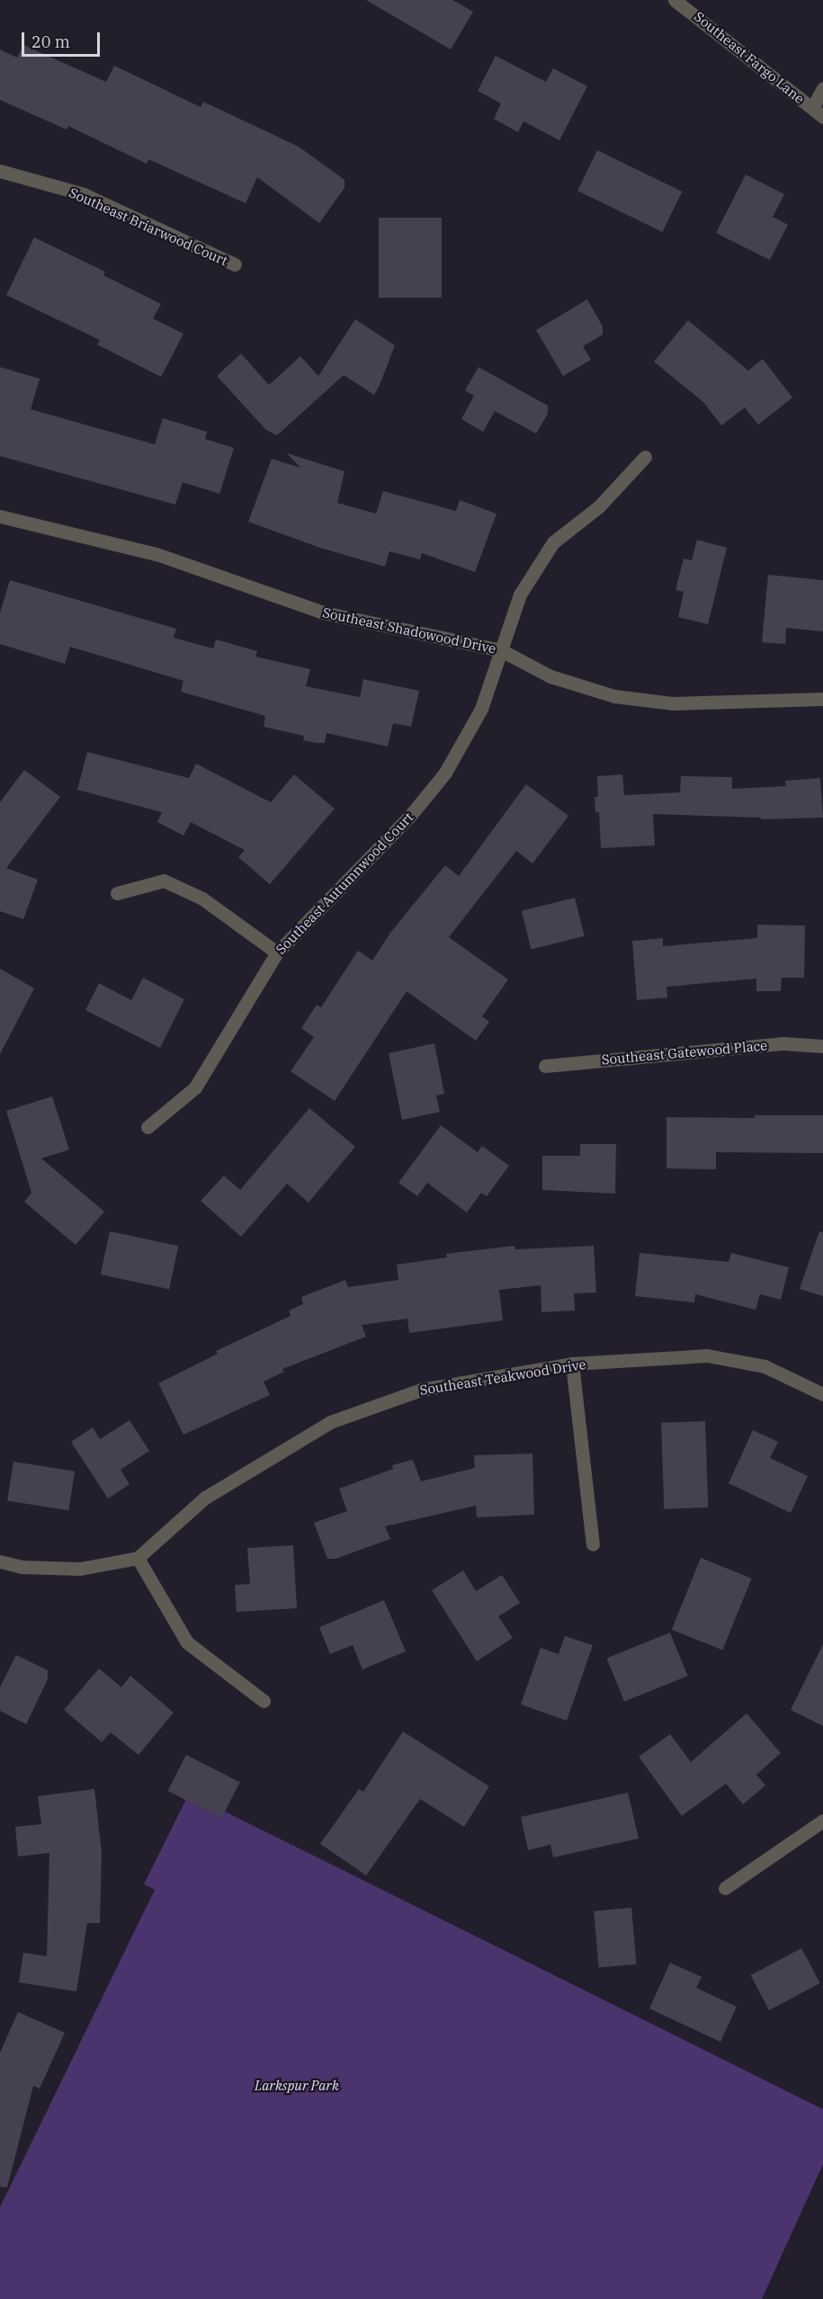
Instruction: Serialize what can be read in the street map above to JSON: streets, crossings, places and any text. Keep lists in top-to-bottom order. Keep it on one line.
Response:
{"streets":{"street":["Southeast Fargo Lane","Southeast Briarwood Court","Southeast Shadowood Drive","Southeast Autumnwood Court","Southeast Gatewood Place","Southeast Teakwood Drive"]},"crossings":[["Southeast Shadowood Drive","Southeast Autumnwood Court"]],"parks":["Larkspur Park"],"scale_bar":"20 m"}
